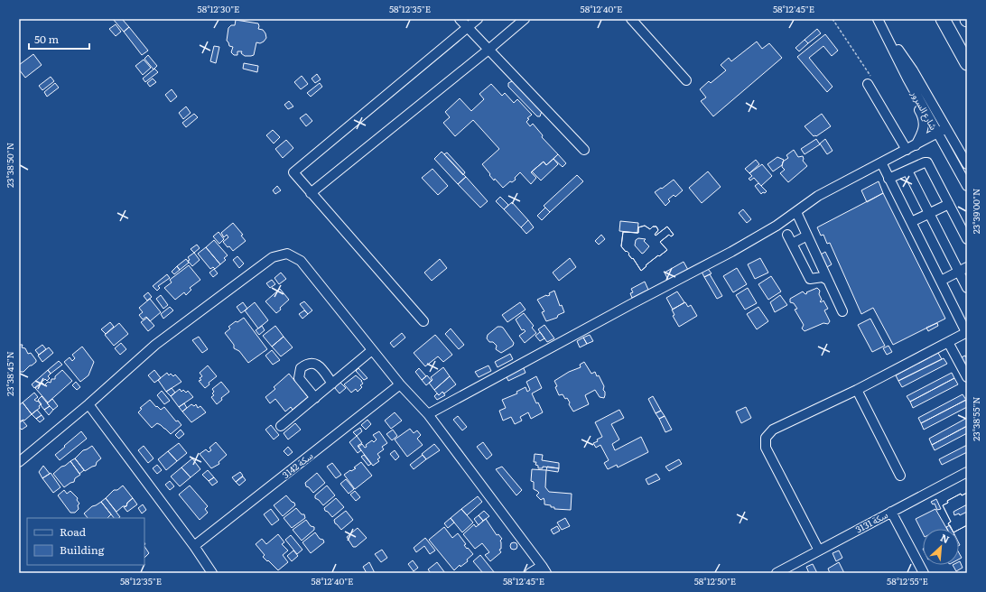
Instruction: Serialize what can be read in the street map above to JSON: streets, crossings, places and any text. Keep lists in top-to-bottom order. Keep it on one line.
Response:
{"streets":{"street":["شارع السرور","سكة 3142","سكة 3131"]},"legend":["Road","Building"],"scale_bar":"50 m","north":"top right","coordinates":["58°12'30\"E","58°12'35\"E","58°12'40\"E","58°12'45\"E","23°38'50\"N","23°39'00\"N","23°38'45\"N","23°38'55\"N","58°12'50\"E","58°12'55\"E"]}
